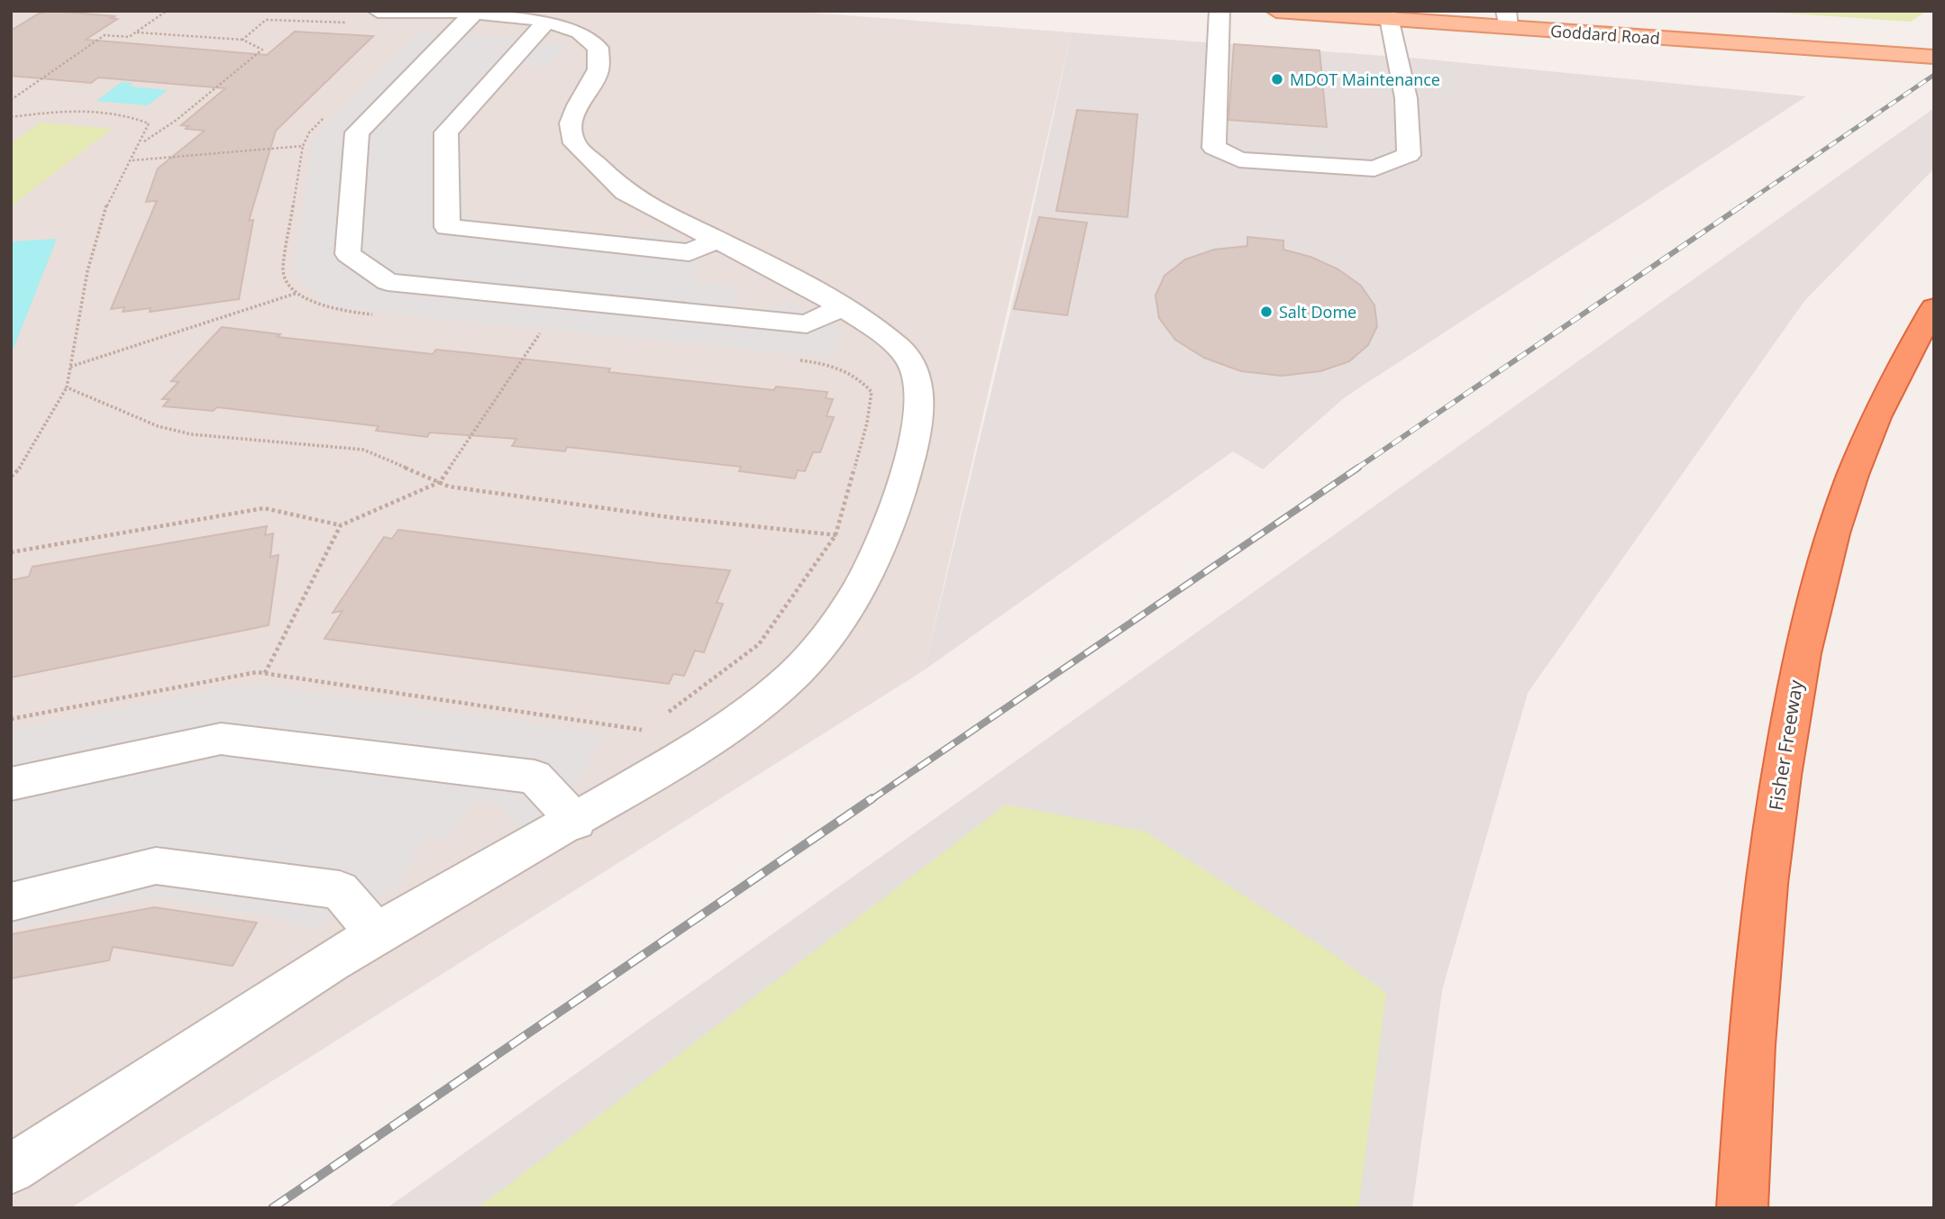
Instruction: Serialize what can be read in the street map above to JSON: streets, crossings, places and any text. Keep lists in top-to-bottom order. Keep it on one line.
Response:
{"streets":{"highway":["Fisher Freeway"],"main road":["Goddard Road"]},"places":["MDOT Maintenance","Salt Dome"]}
